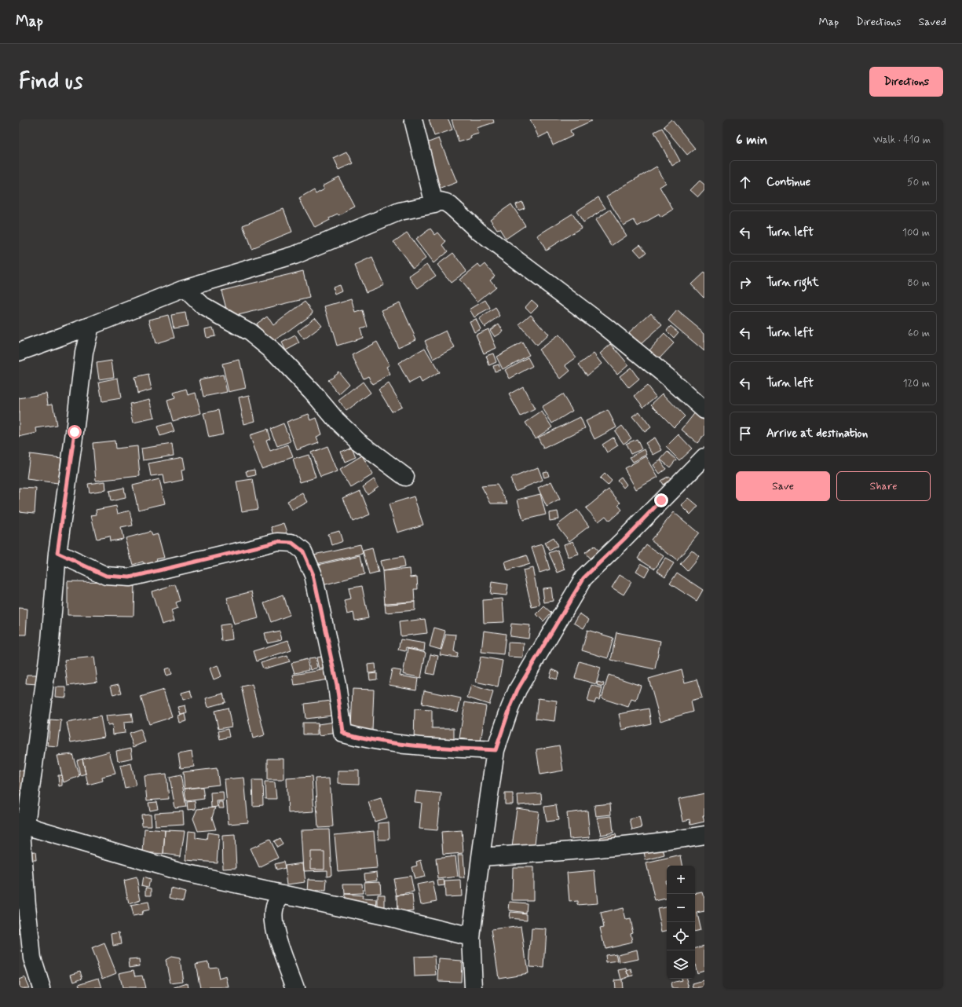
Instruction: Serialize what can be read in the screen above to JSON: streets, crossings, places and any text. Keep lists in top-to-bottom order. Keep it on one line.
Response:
{"page":{"header":"Map","nav":["Map","Directions","Saved"],"buttons":["Directions",["Save","Share"]],"title":"Find us","heading":["6 min","Walk · 410 m"],"list":[["Continue","50 m"],["Turn left","100 m"],["Turn right","80 m"],["Turn left","60 m"],["Turn left","120 m"],"Arrive at destination"],"map_buttons":["+","−"]}}
